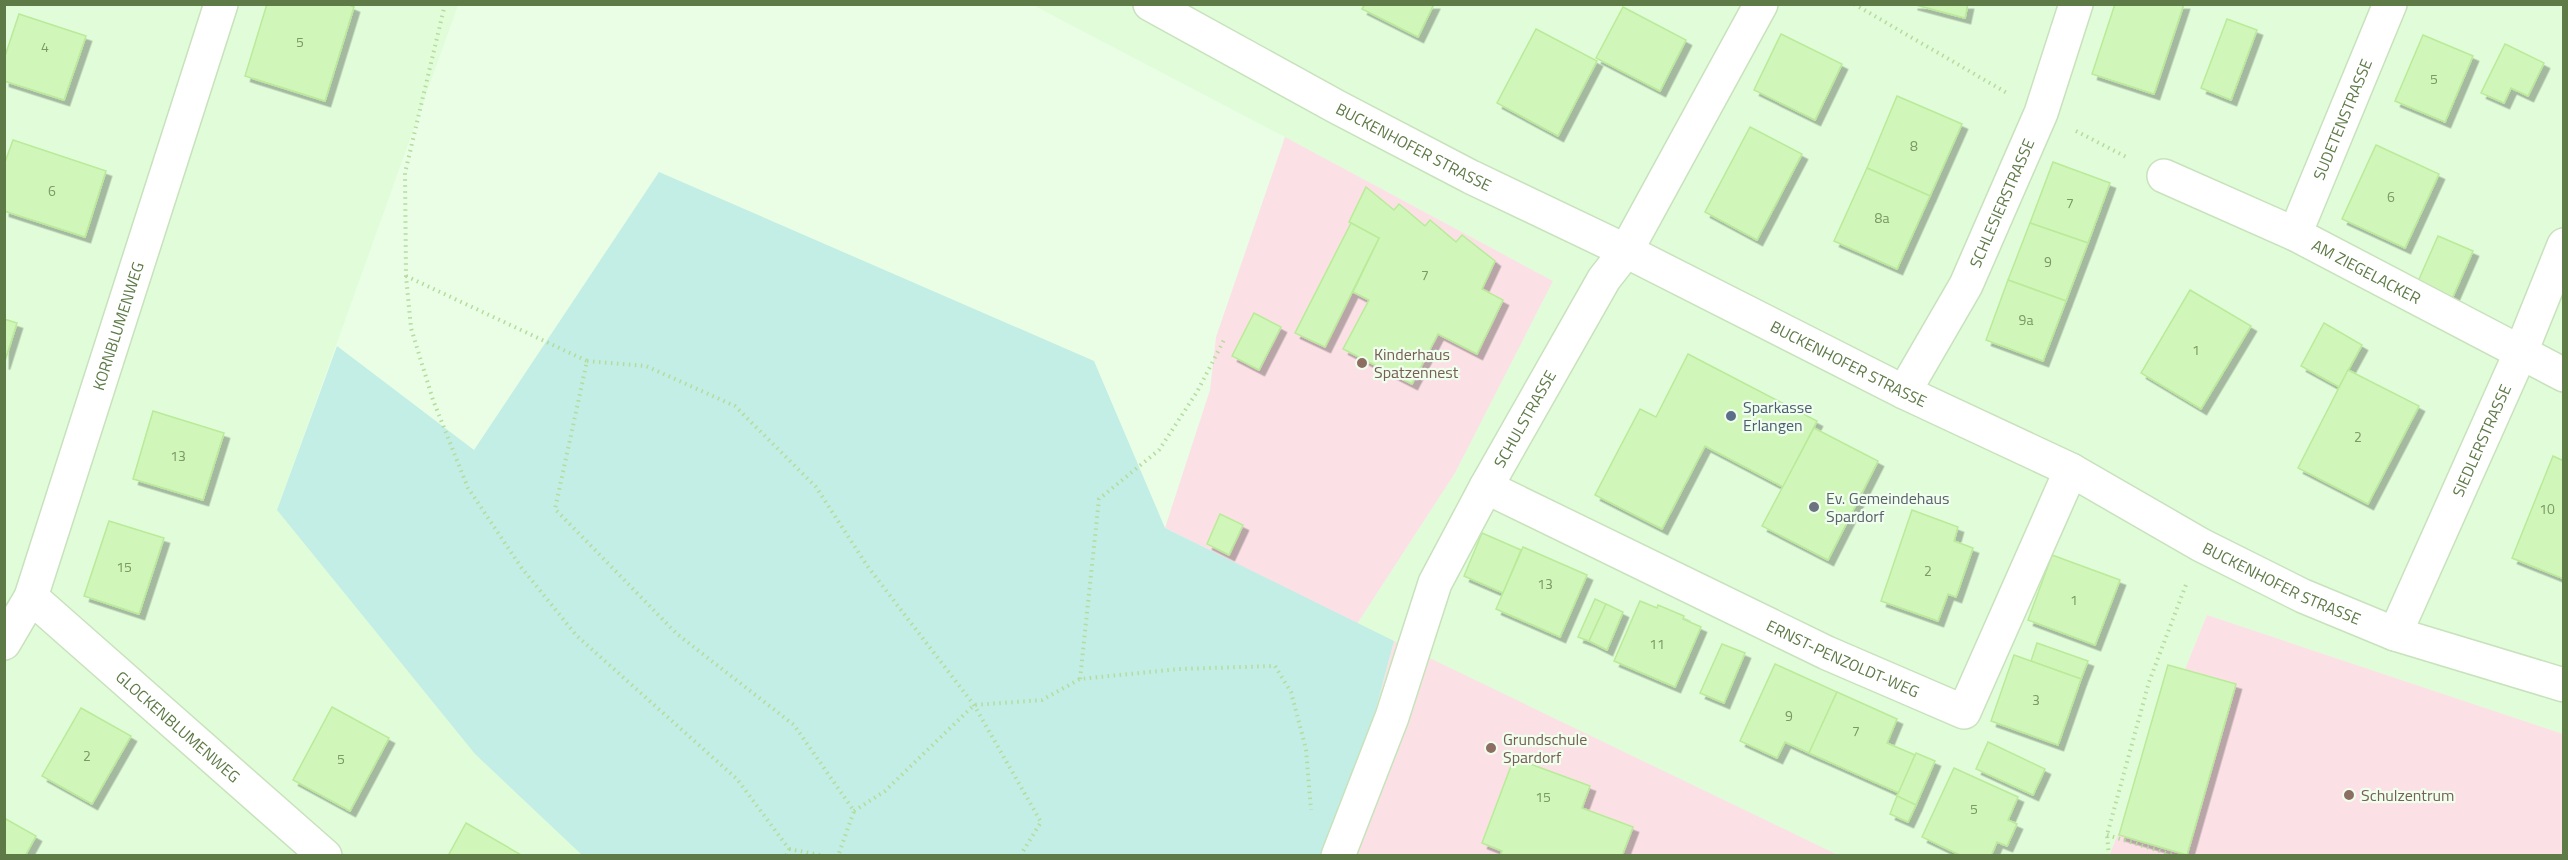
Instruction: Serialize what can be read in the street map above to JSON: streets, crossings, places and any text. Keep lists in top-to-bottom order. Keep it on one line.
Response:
{"streets":{"street":["SUDETENSTRASSE","BUCKENHOFER STRASSE","SCHLESIERSTRASSE","AM ZIEGELACKER","KORNBLUMENWEG","SCHULSTRASSE","SIEDLERSTRASSE","ERNST-PENZOLDT-WEG","GLOCKENBLUMENWEG"]},"crossings":[["SUDETENSTRASSE","AM ZIEGELACKER"],["BUCKENHOFER STRASSE","SCHLESIERSTRASSE"],["BUCKENHOFER STRASSE","SCHULSTRASSE"],["BUCKENHOFER STRASSE","SIEDLERSTRASSE"],["BUCKENHOFER STRASSE","ERNST-PENZOLDT-WEG"],["AM ZIEGELACKER","SIEDLERSTRASSE"],["KORNBLUMENWEG","GLOCKENBLUMENWEG"],["SCHULSTRASSE","ERNST-PENZOLDT-WEG"]],"places":["Kinderhaus Spatzennest","Sparkasse Erlangen","Ev. Gemeindehaus Spardorf","Grundschule Spardorf","Schulzentrum"],"house_numbers":["5","4","5","8","6","6","7","8a","9","7","9a","1","2","13","10","15","2","13","1","11","3","9","7","2","5","15","5"]}
